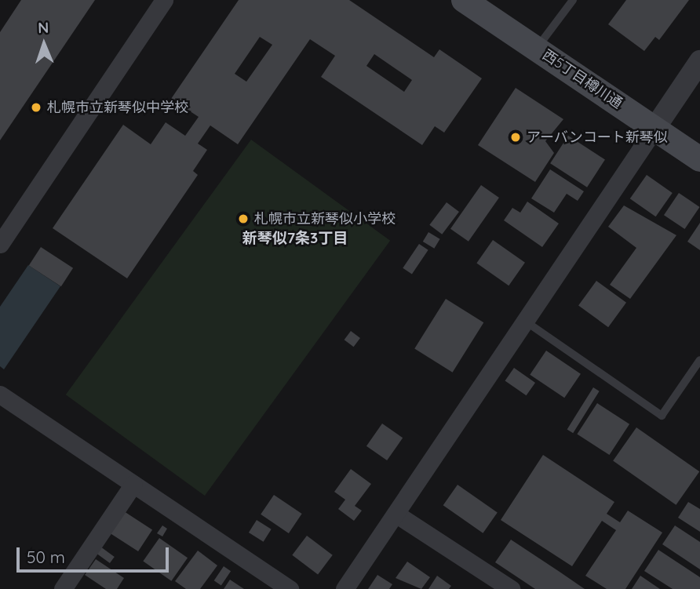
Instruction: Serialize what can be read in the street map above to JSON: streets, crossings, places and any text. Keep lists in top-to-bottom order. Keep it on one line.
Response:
{"streets":{"main road":["西5丁目樽川通"]},"districts":["新琴似7条3丁目"],"places":["札幌市立新琴似中学校","アーバンコート新琴似","札幌市立新琴似小学校"],"scale_bar":"50 m","north":"top"}
